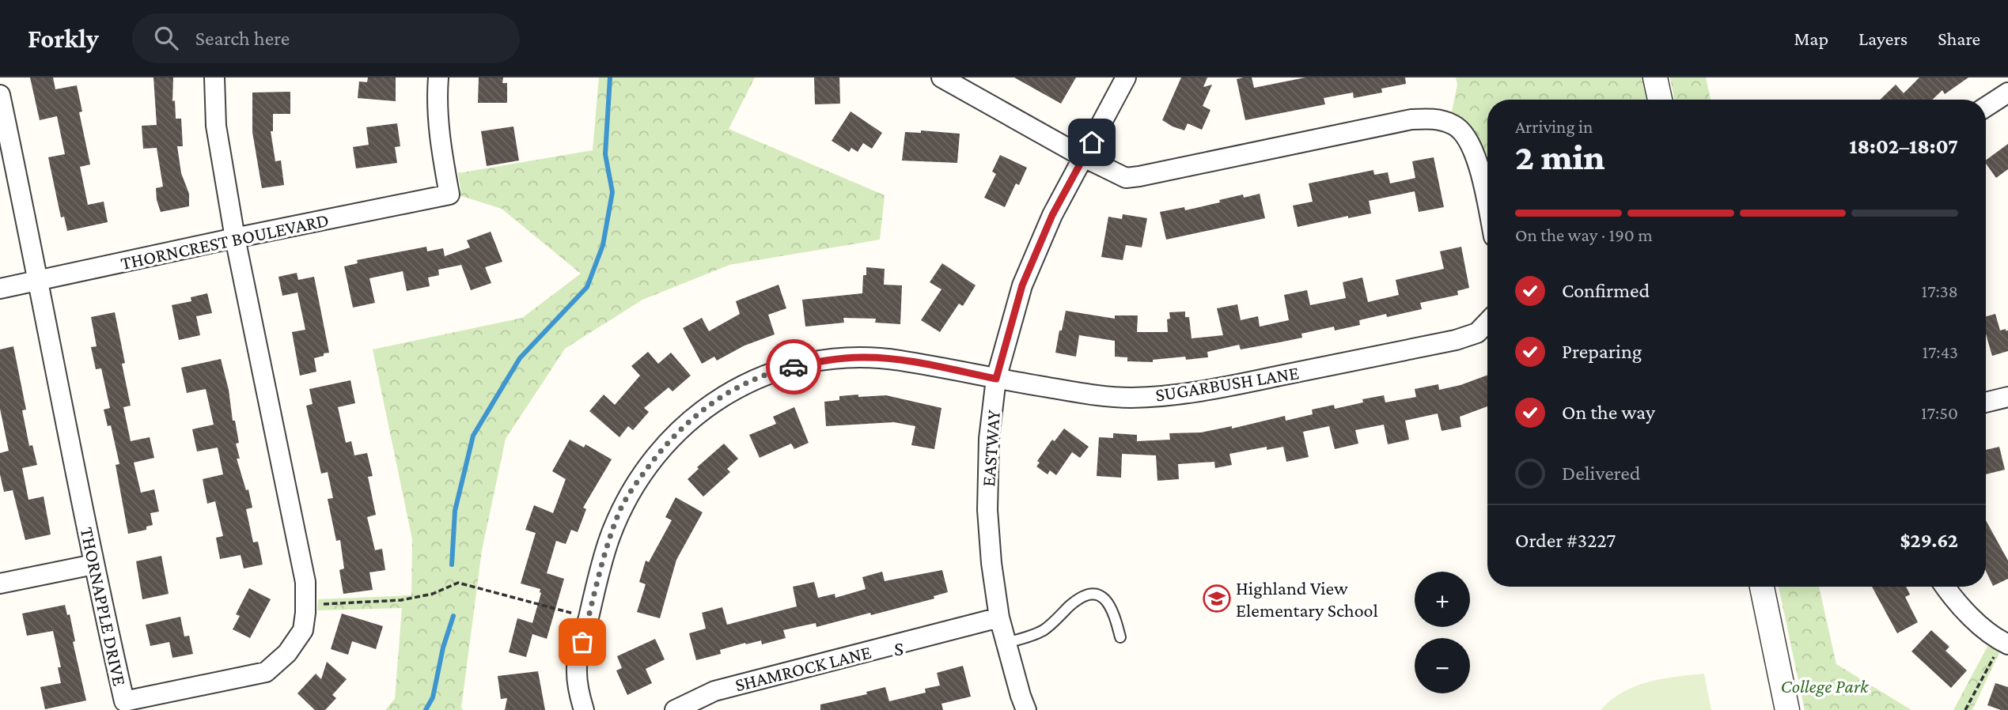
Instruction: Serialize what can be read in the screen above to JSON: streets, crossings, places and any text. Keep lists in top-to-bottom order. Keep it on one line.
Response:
{"streets":{"street":["THORNCREST BOULEVARD","SUGARBUSH LANE","EASTWAY","THORNAPPLE DRIVE","SHAMROCK LANE"]},"crossings":[["THORNCREST BOULEVARD","THORNAPPLE DRIVE"],["SUGARBUSH LANE","EASTWAY"],["EASTWAY","SHAMROCK LANE"]],"districts":["S"],"parks":["College Park"],"places":{"school or university":["Highland View Elementary School"]},"page":{"header":"Forkly","search":"Search here","nav":["Map","Layers","Share"],"heading":["2 min","Arriving in","18:02–18:07"],"panel":["Order #3227","$29.62"],"bar":"On the way · 190 m","list":[["Confirmed","17:38"],["Preparing","17:43"],["On the way","17:50"],"Delivered"],"map_buttons":["+","−"]}}
